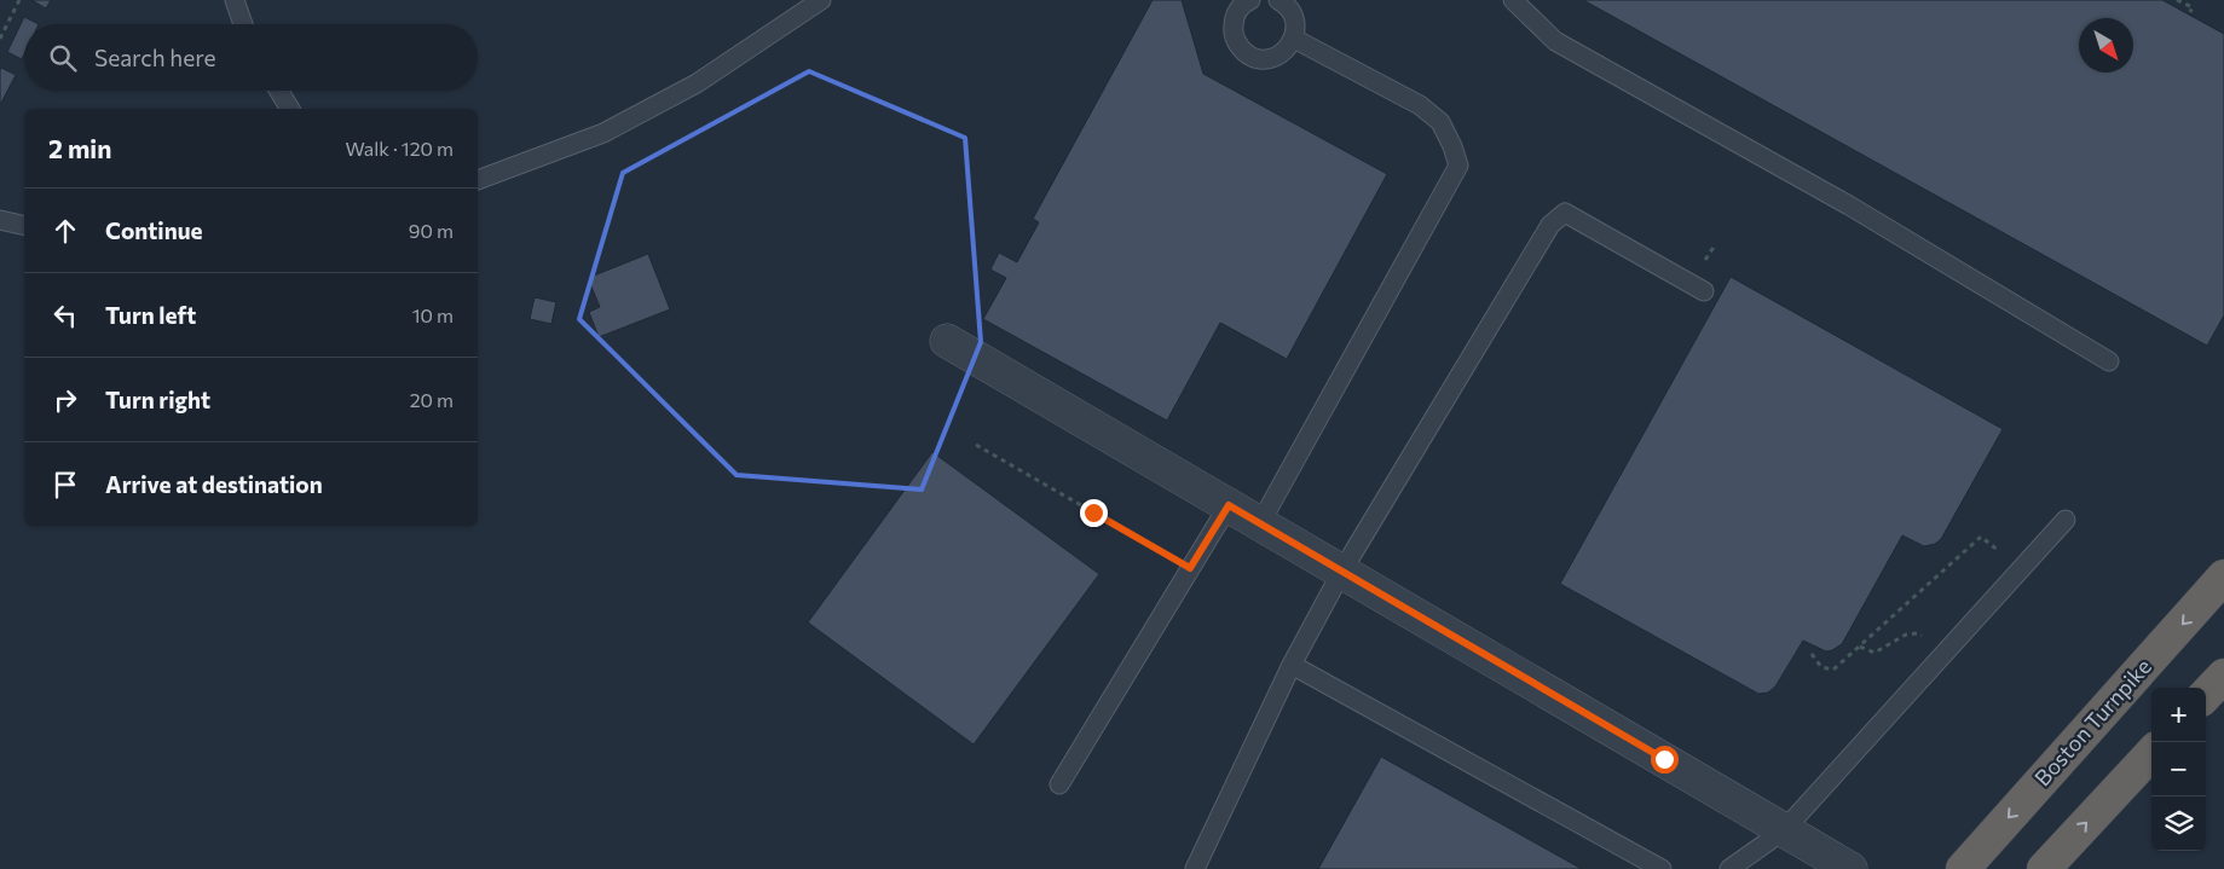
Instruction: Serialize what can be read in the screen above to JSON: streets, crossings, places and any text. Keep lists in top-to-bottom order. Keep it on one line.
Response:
{"streets":{"highway":["Boston Turnpike"]},"north":"bottom right","page":{"search":"Search here","heading":["2 min","Walk · 120 m"],"list":[["Continue","90 m"],["Turn left","10 m"],["Turn right","20 m"],"Arrive at destination"],"map_buttons":["+","−"]}}
